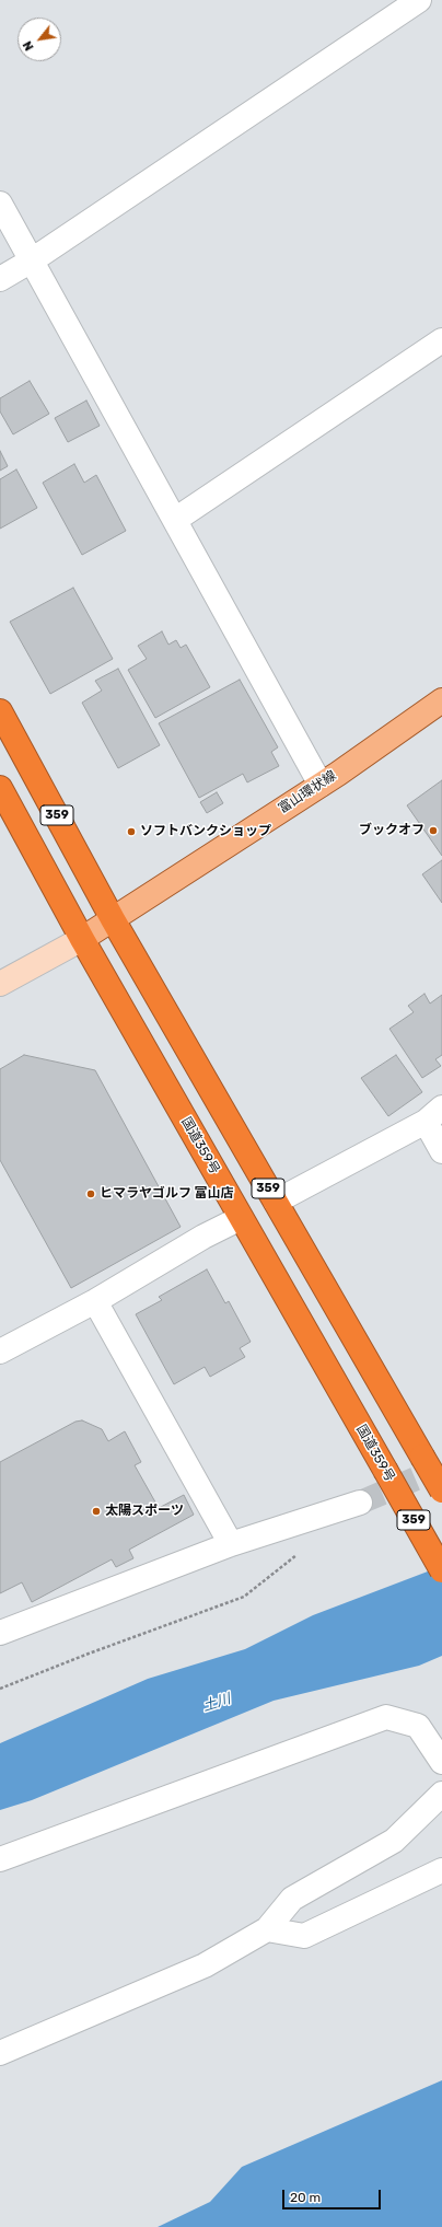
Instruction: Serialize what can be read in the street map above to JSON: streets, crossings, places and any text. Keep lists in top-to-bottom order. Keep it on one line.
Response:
{"streets":{"highway":["359","国道359号"],"main road":["富山環状線"]},"crossings":[["富山環状線","359"],["富山環状線","国道359号"]],"water":["土川"],"places":["ブックオフ","ソフトバンクショップ","ヒマラヤゴルフ 富山店","太陽スポーツ"],"scale_bar":"20 m","north":"bottom left"}
